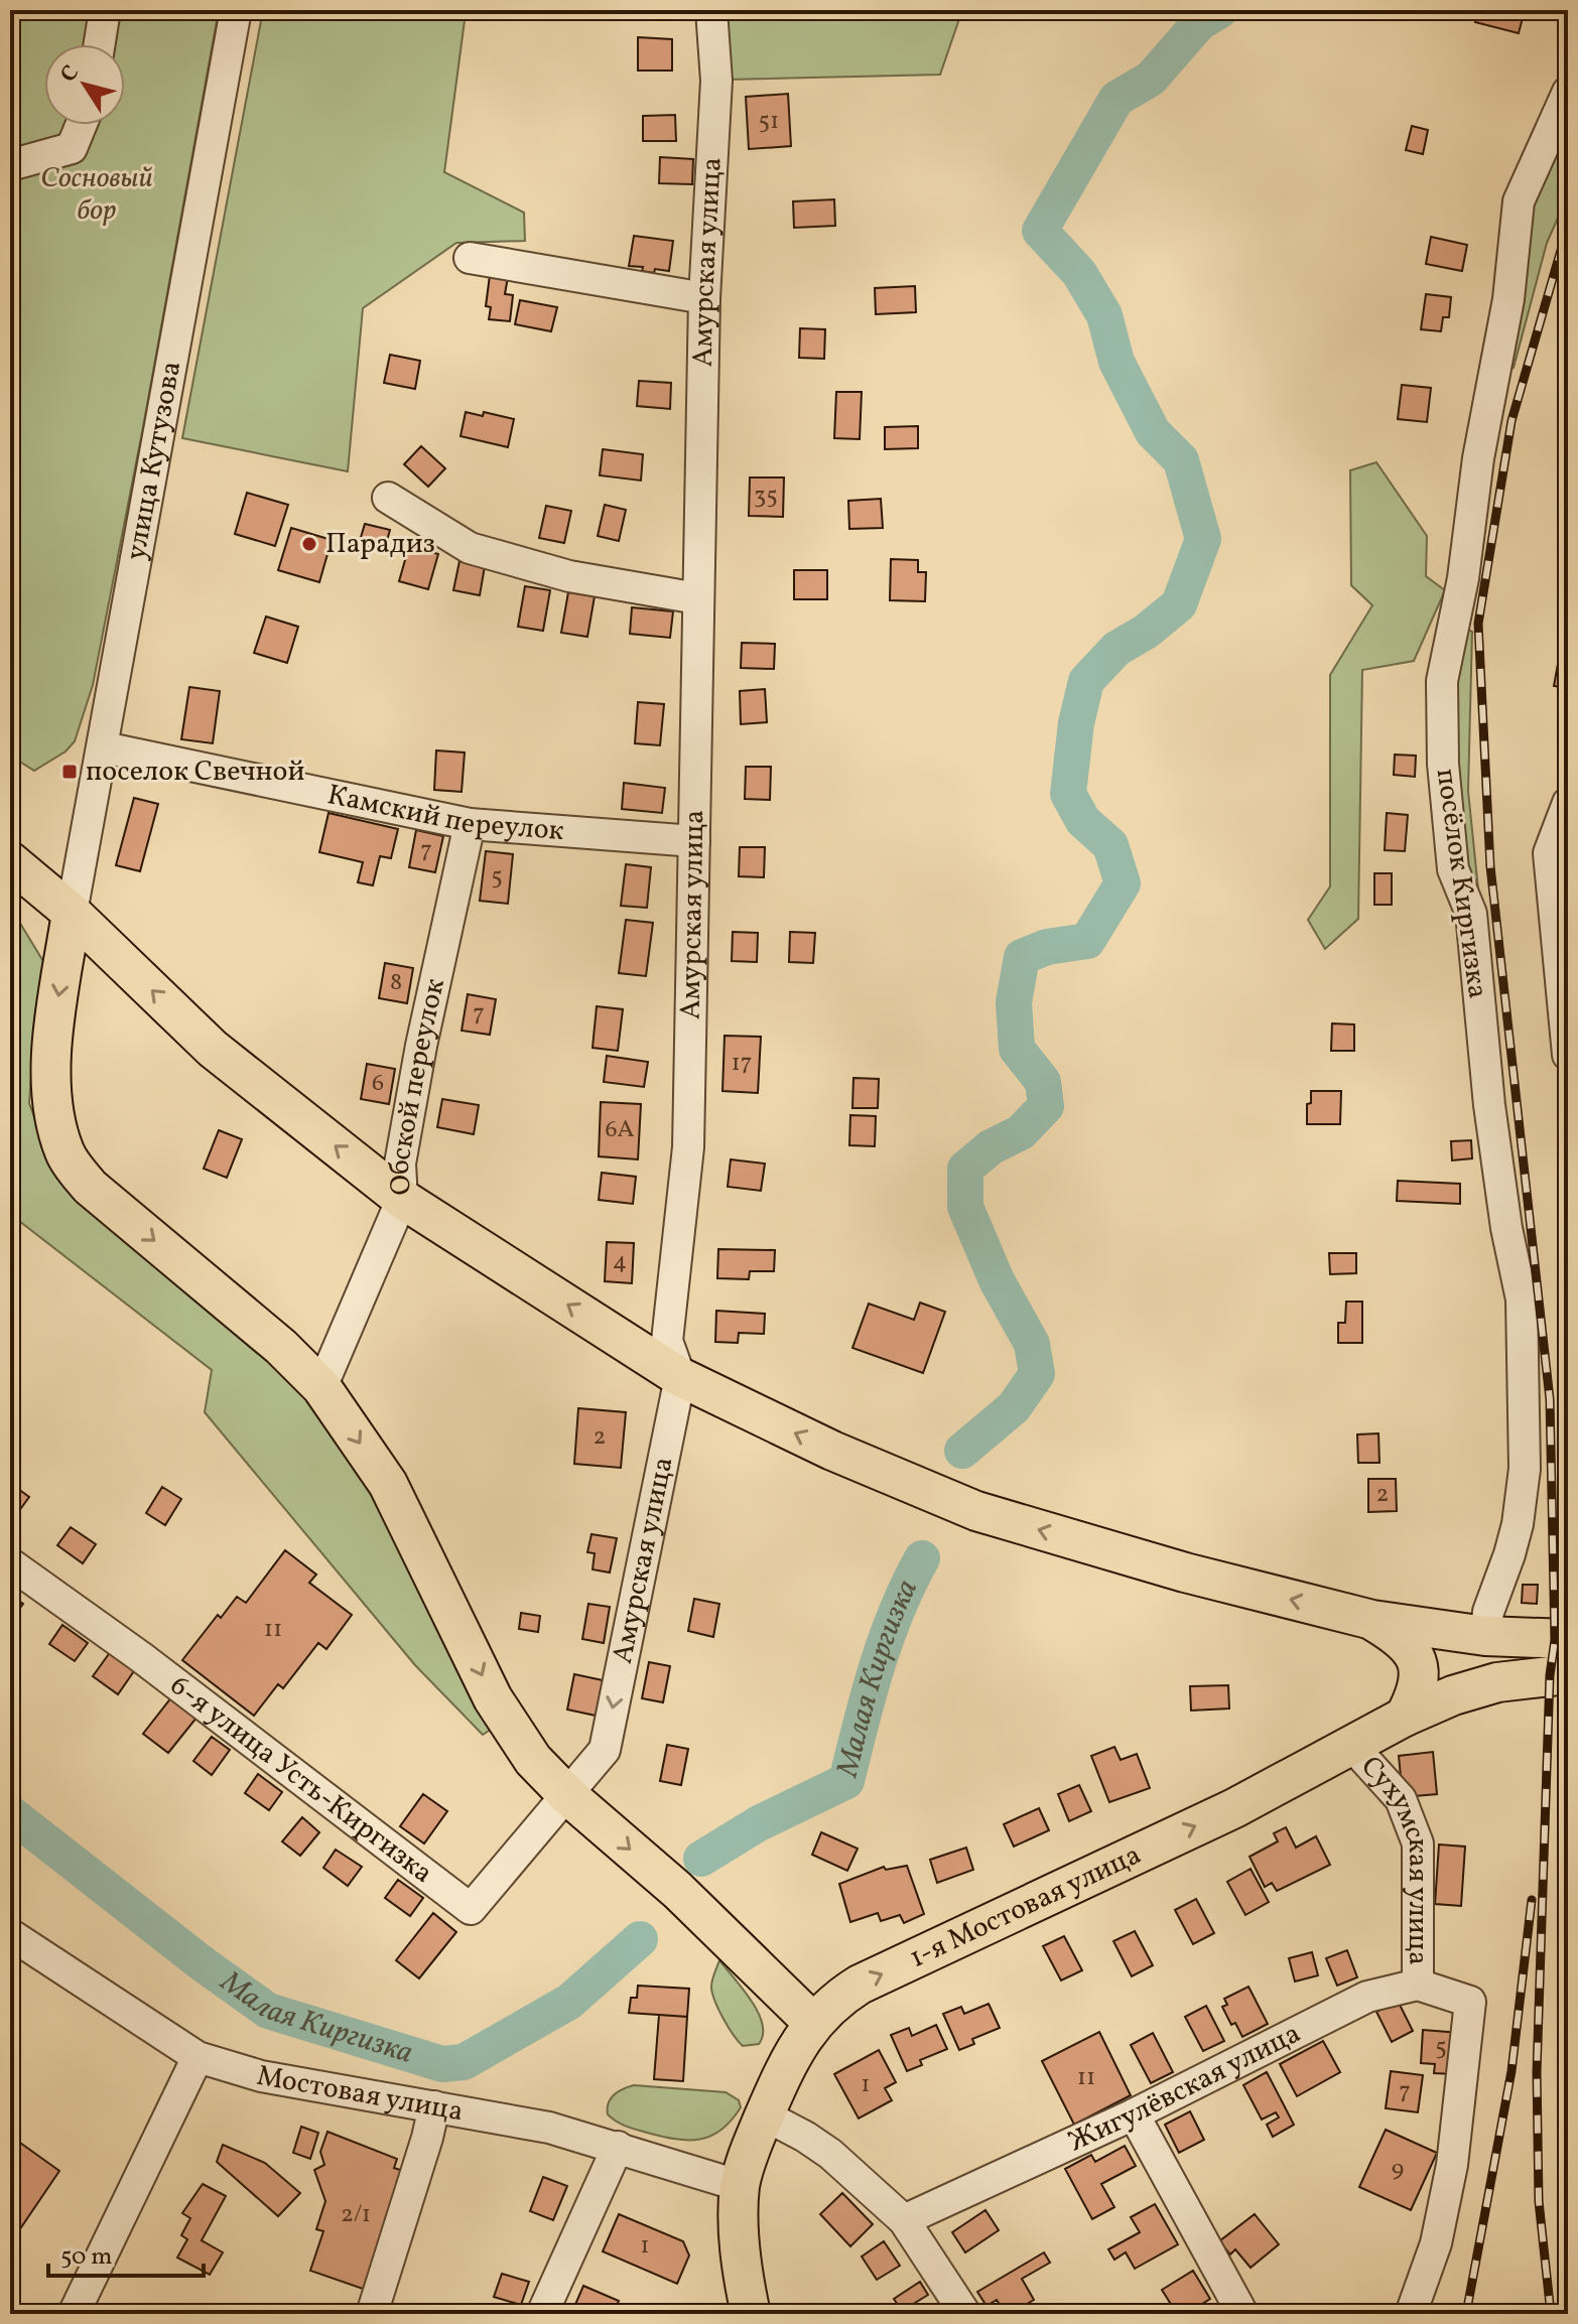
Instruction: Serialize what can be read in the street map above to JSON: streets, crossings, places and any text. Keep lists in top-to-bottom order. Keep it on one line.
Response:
{"streets":{"main road":["1-я Мостовая улица"],"street":["Амурская улица","улица Кутузова","Камский переулок","посёлок Киргизка","Обской переулок","6-я улица Усть-Киргизка","Сухумская улица","Жигулёвская улица","Мостовая улица"]},"crossings":[["Амурская улица","Камский переулок"],["Амурская улица","6-я улица Усть-Киргизка"],["улица Кутузова","Камский переулок"],["Камский переулок","Обской переулок"],["Сухумская улица","1-я Мостовая улица"],["Сухумская улица","Жигулёвская улица"],["1-я Мостовая улица","Мостовая улица"]],"one_way":["1-я Мостовая улица"],"water":["Малая Киргизка"],"parks":["Сосновый бор"],"places":{"other":["Парадиз"],"transit":["поселок Свечной"]},"house_numbers":["51","35","7","5","8","7","17","6","6А","4","2","2","11","5","11","1","7","9","2/1","1"],"scale_bar":"50 m","north":"top left"}
